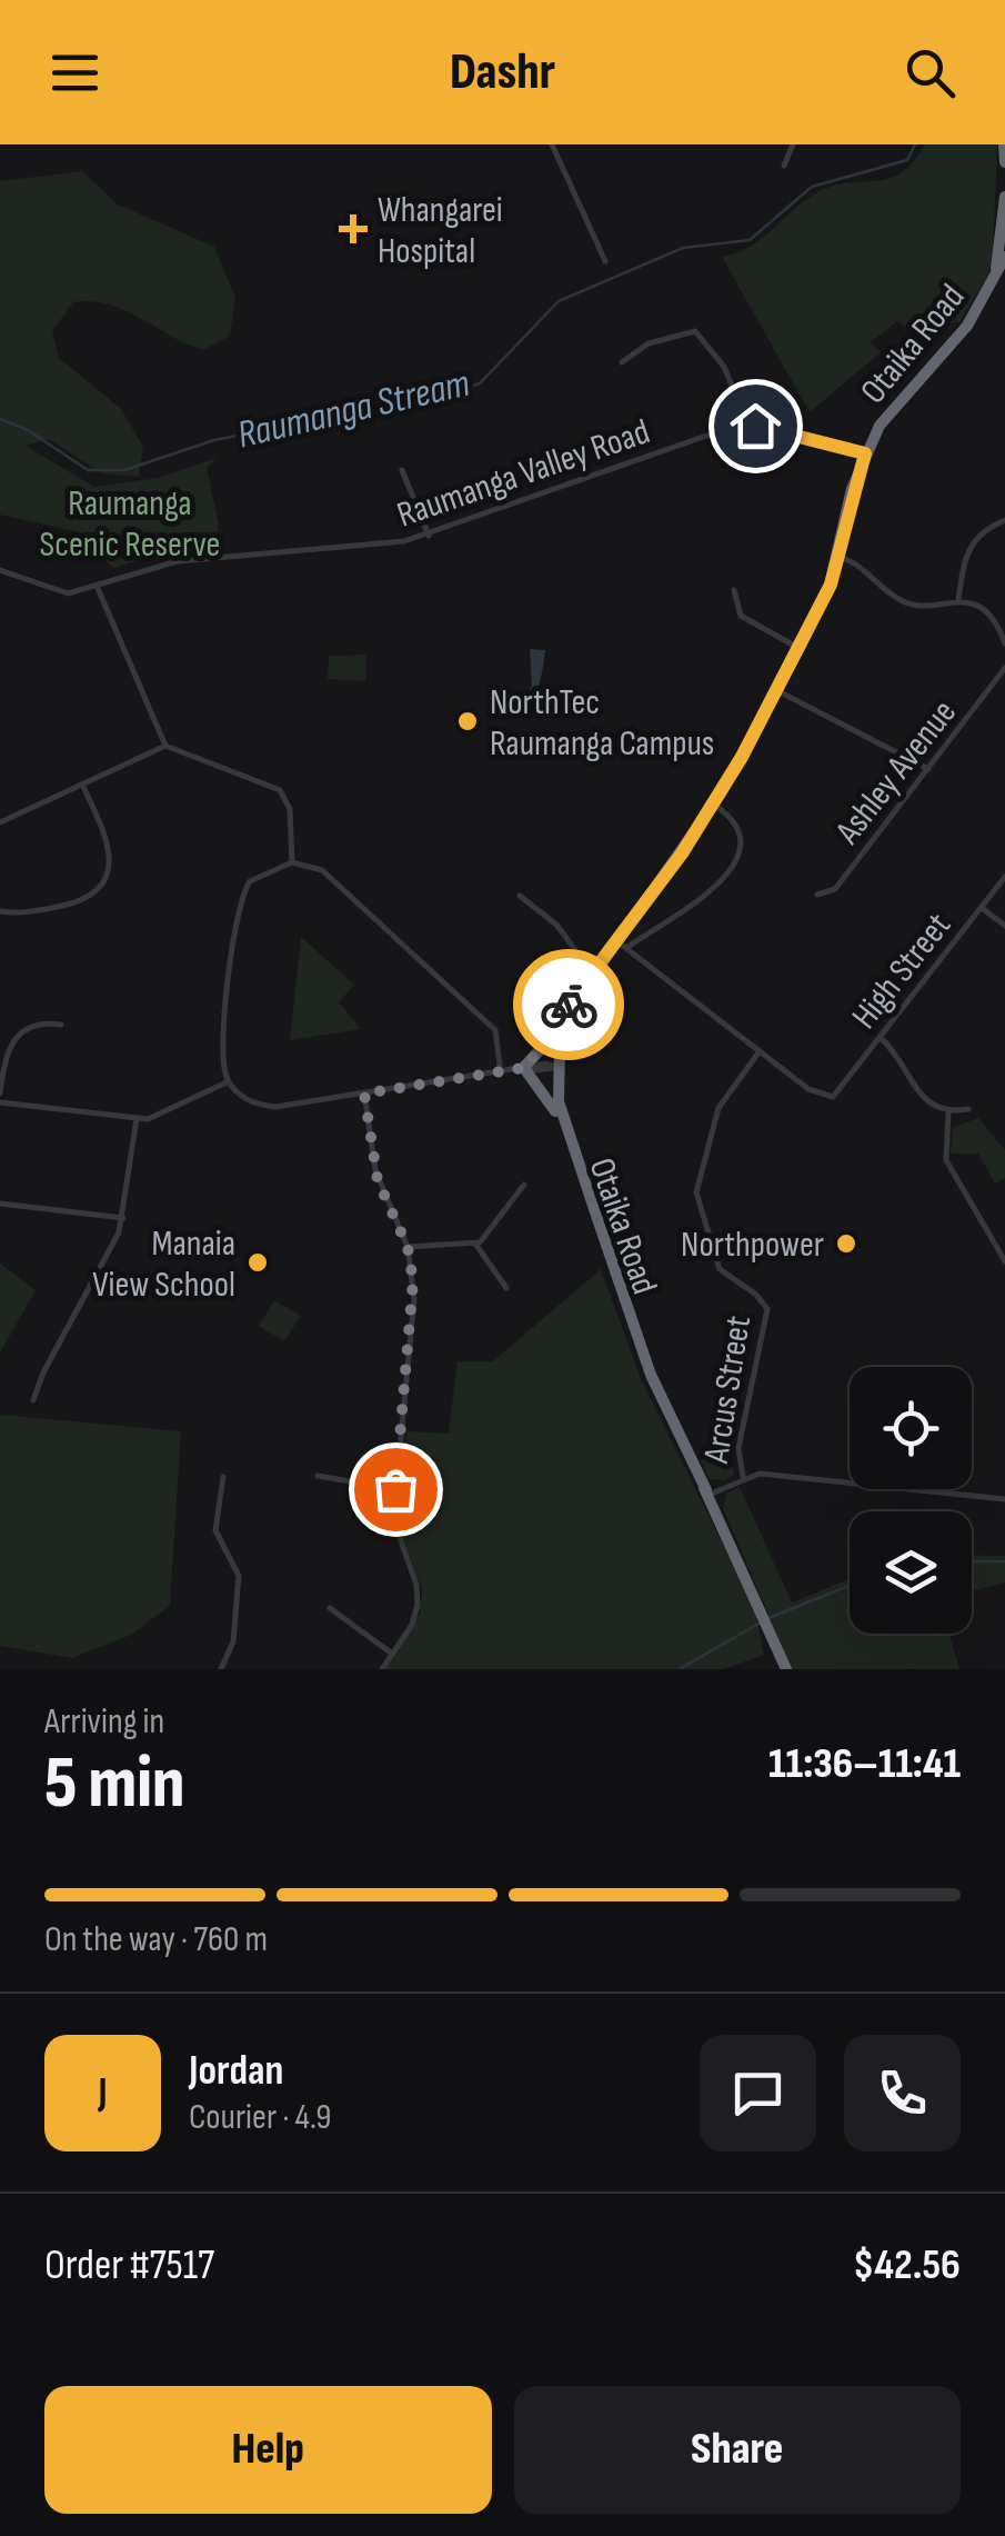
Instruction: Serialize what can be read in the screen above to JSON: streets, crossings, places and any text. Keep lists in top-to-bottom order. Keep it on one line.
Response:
{"streets":{"highway":["Otaika Road"],"street":["Raumanga Valley Road","Ashley Avenue","High Street","Arcus Street"]},"crossings":[["Otaika Road","Arcus Street"],["High Street","Arcus Street"]],"water":["Raumanga Stream"],"parks":["Raumanga Scenic Reserve"],"places":{"health":["Whangarei Hospital"],"other":["NorthTec Raumanga Campus","Northpower","Manaia View School"]},"page":{"header":"Dashr","heading":["5 min","Arriving in","11:36–11:41"],"panel":["Jordan","Courier · 4.9","Order #7517","$42.56"],"bar":"On the way · 760 m","round":"J","buttons":["Help","Share"]}}
